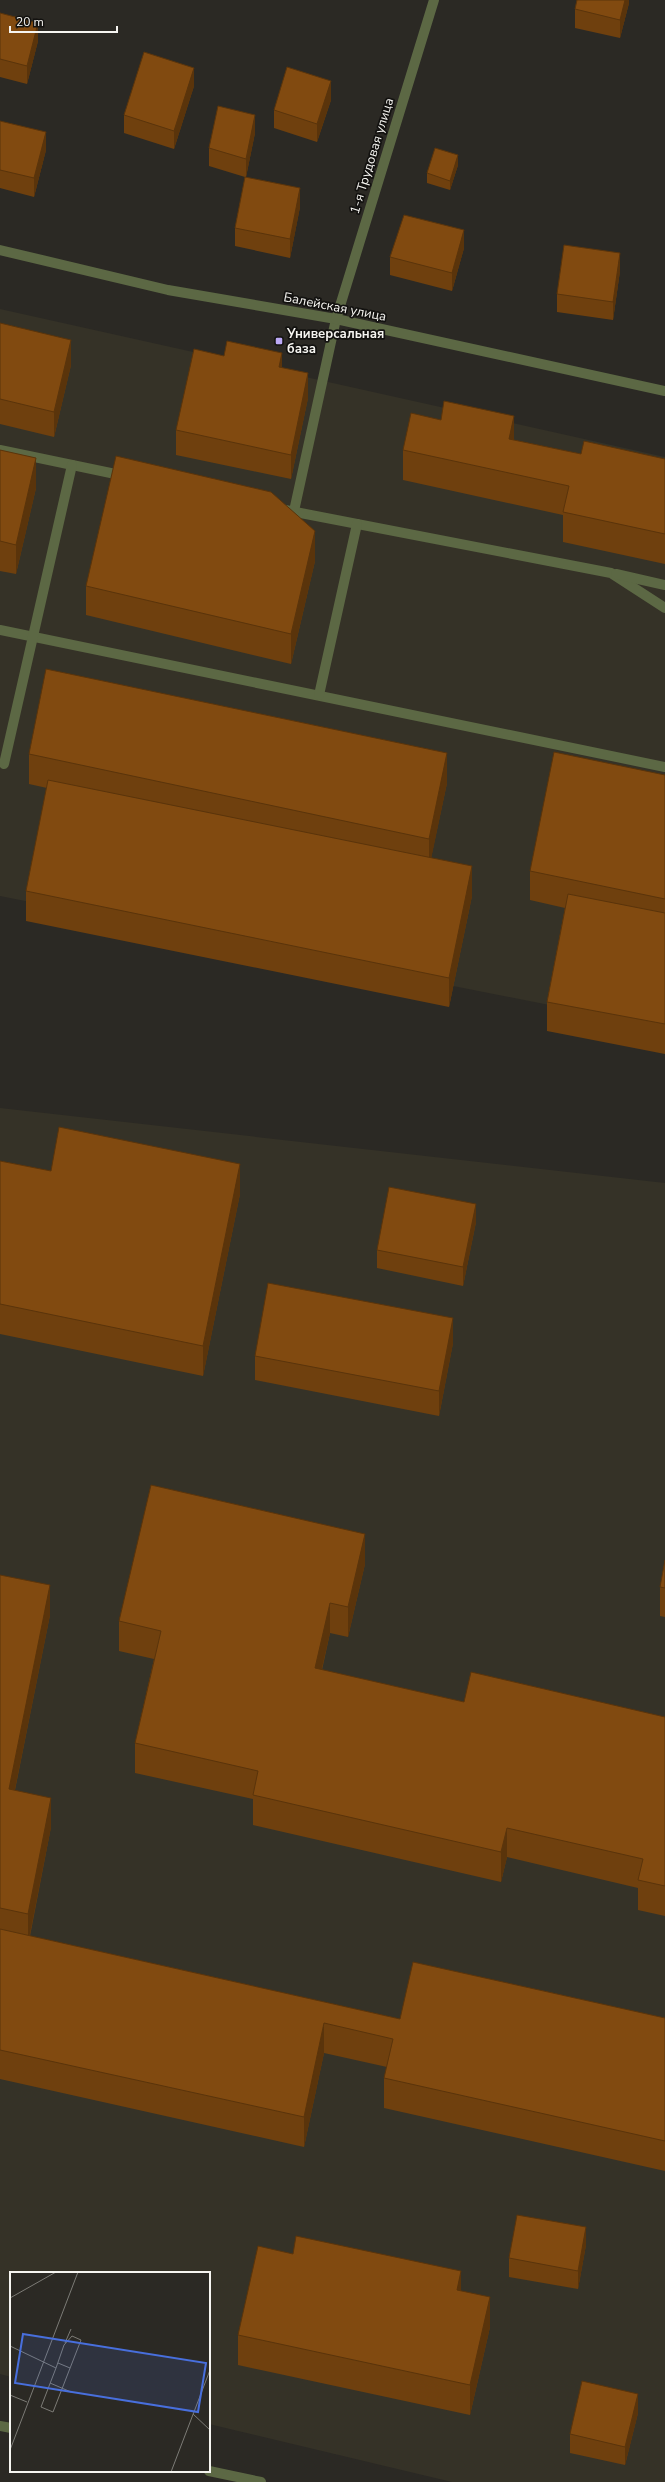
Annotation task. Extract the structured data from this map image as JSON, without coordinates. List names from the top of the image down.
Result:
{
  "streets": {
    "street": ["1-я Трудовая улица", "Балейская улица"]
  },
  "crossings": [
    ["1-я Трудовая улица", "Балейская улица"]
  ],
  "places": {
    "transit": ["Универсальная база"]
  },
  "scale_bar": "20 m"
}
